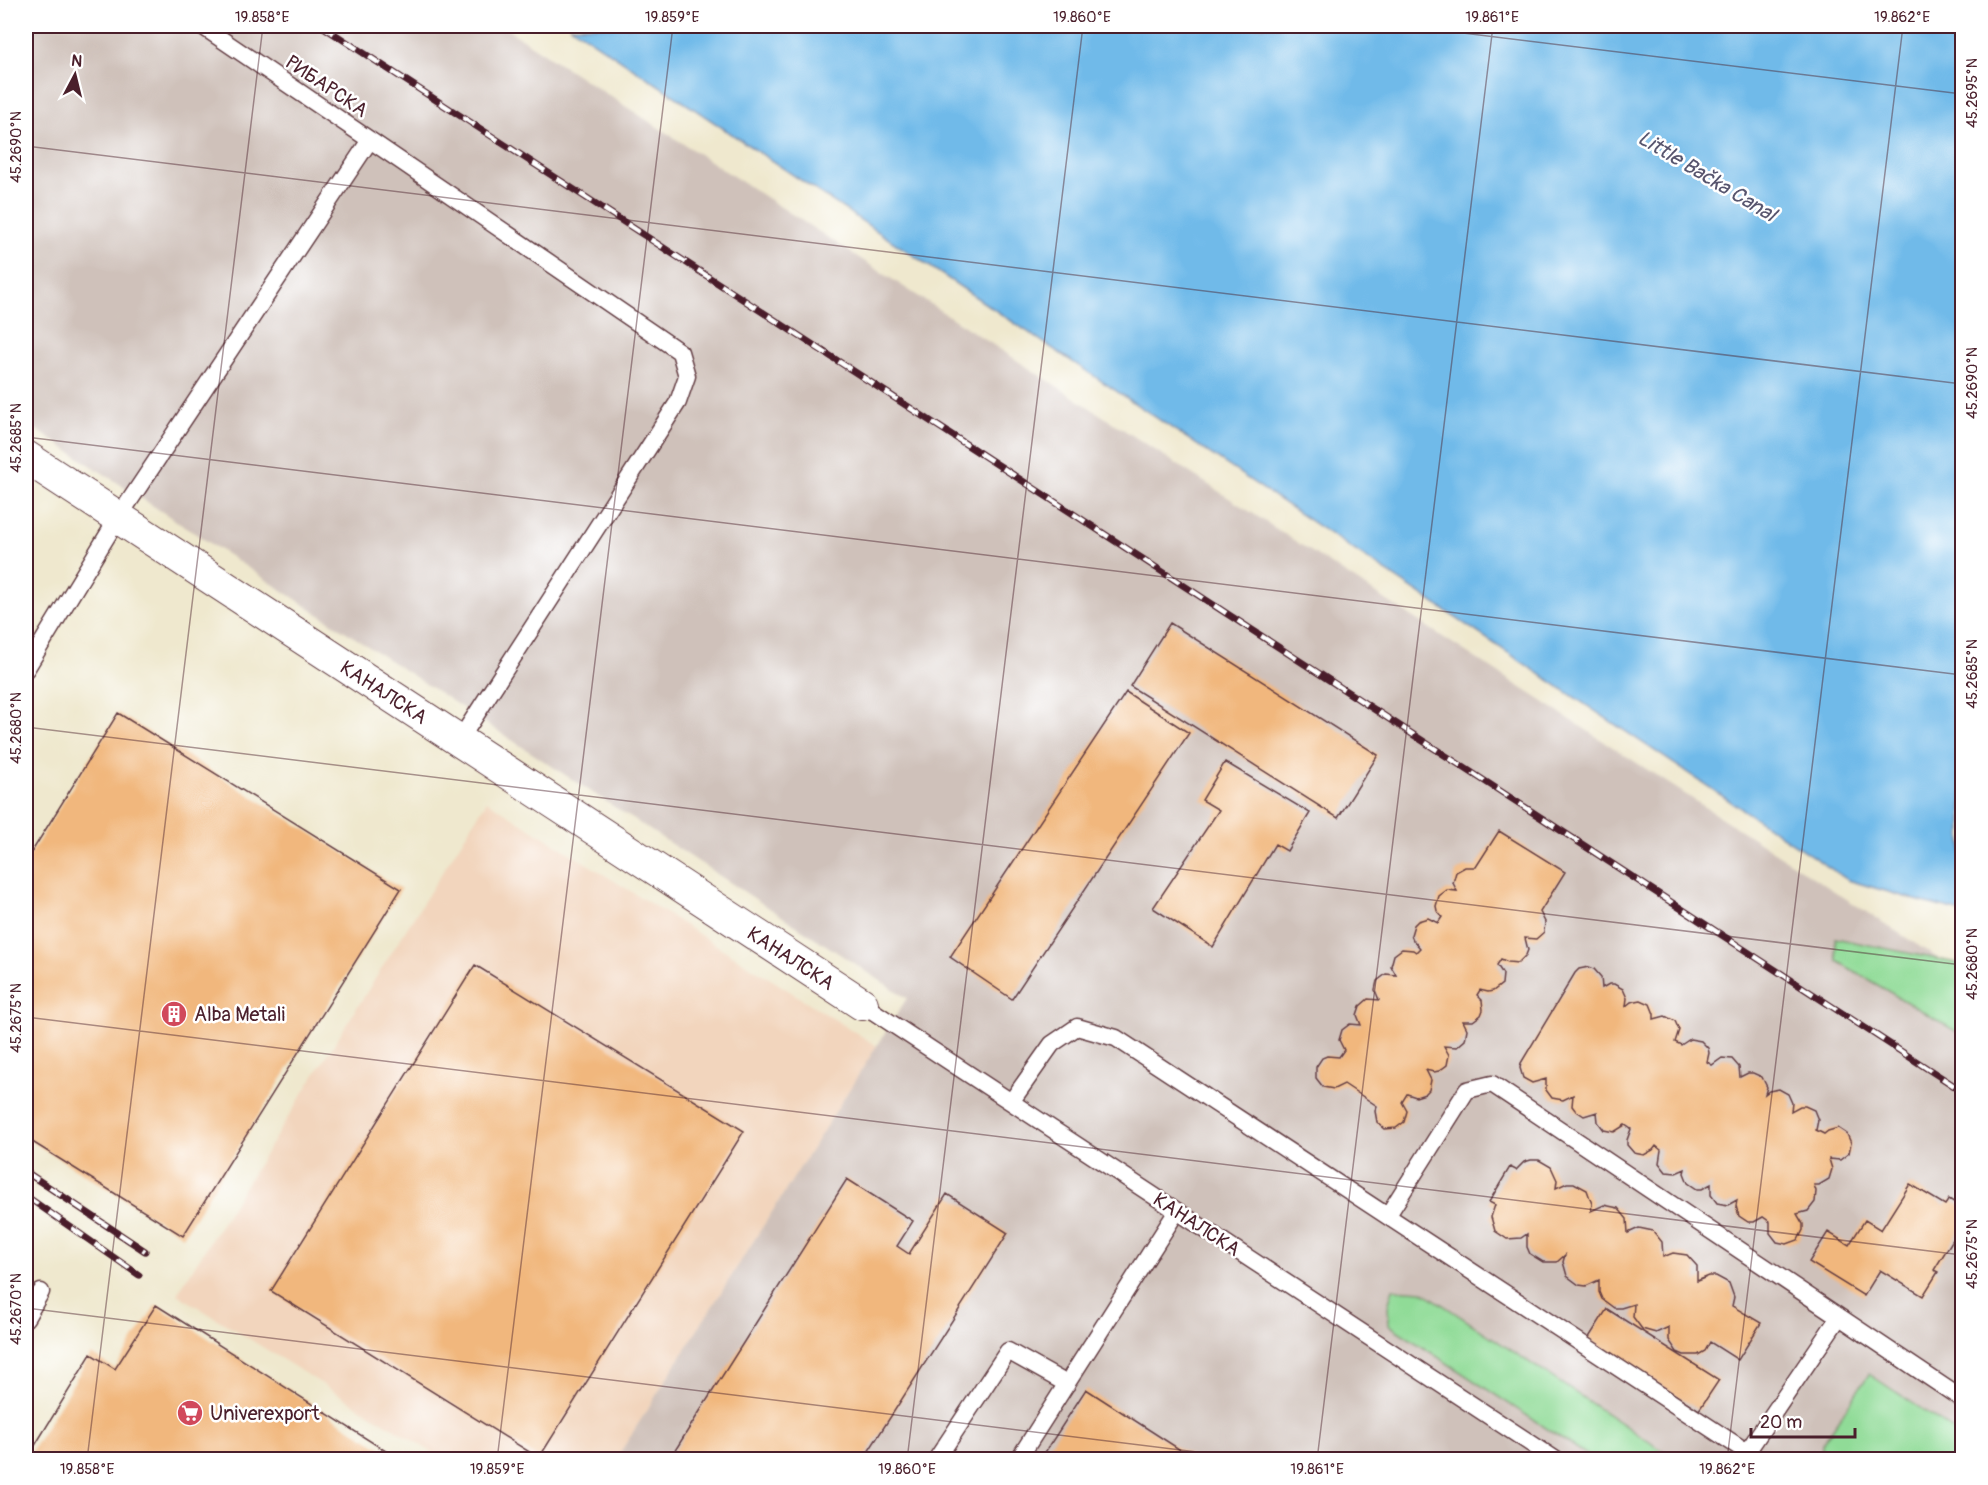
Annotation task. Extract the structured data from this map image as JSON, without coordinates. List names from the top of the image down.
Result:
{
  "streets": {
    "street": ["КАНАЛСКА"],
    "lane": ["РИБАРСКА"]
  },
  "crossings": [
    ["РИБАРСКА", "КАНАЛСКА"]
  ],
  "water": ["Little Bačka Canal"],
  "places": {
    "building": ["Alba Metali"],
    "supermarket": ["Univerexport"]
  },
  "scale_bar": "20 m",
  "north": "top",
  "coordinates": [
    "19.858°E",
    "19.859°E",
    "19.860°E",
    "19.861°E",
    "19.862°E",
    "45.2695°N",
    "45.2690°N",
    "45.2685°N",
    "45.2680°N",
    "45.2675°N",
    "45.2670°N"
  ]
}
